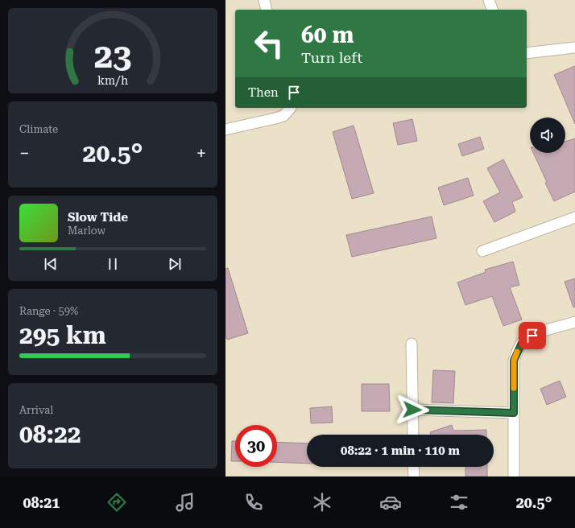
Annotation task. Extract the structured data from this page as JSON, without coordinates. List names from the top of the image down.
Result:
{
  "page": {
    "turn": ["60 m", "Turn left"],
    "then": "Then",
    "tile": [
      "Climate",
      ["Range · 59%", "295 km"],
      ["Arrival", "08:22"]
    ],
    "heat": ["−", "20.5°", "+"],
    "song": ["Slow Tide", "Marlow"],
    "limit": "30",
    "trip": "08:22 · 1 min · 110 m",
    "tabs": ["08:21", "20.5°"],
    "gauge": ["23", "km/h"]
  }
}
